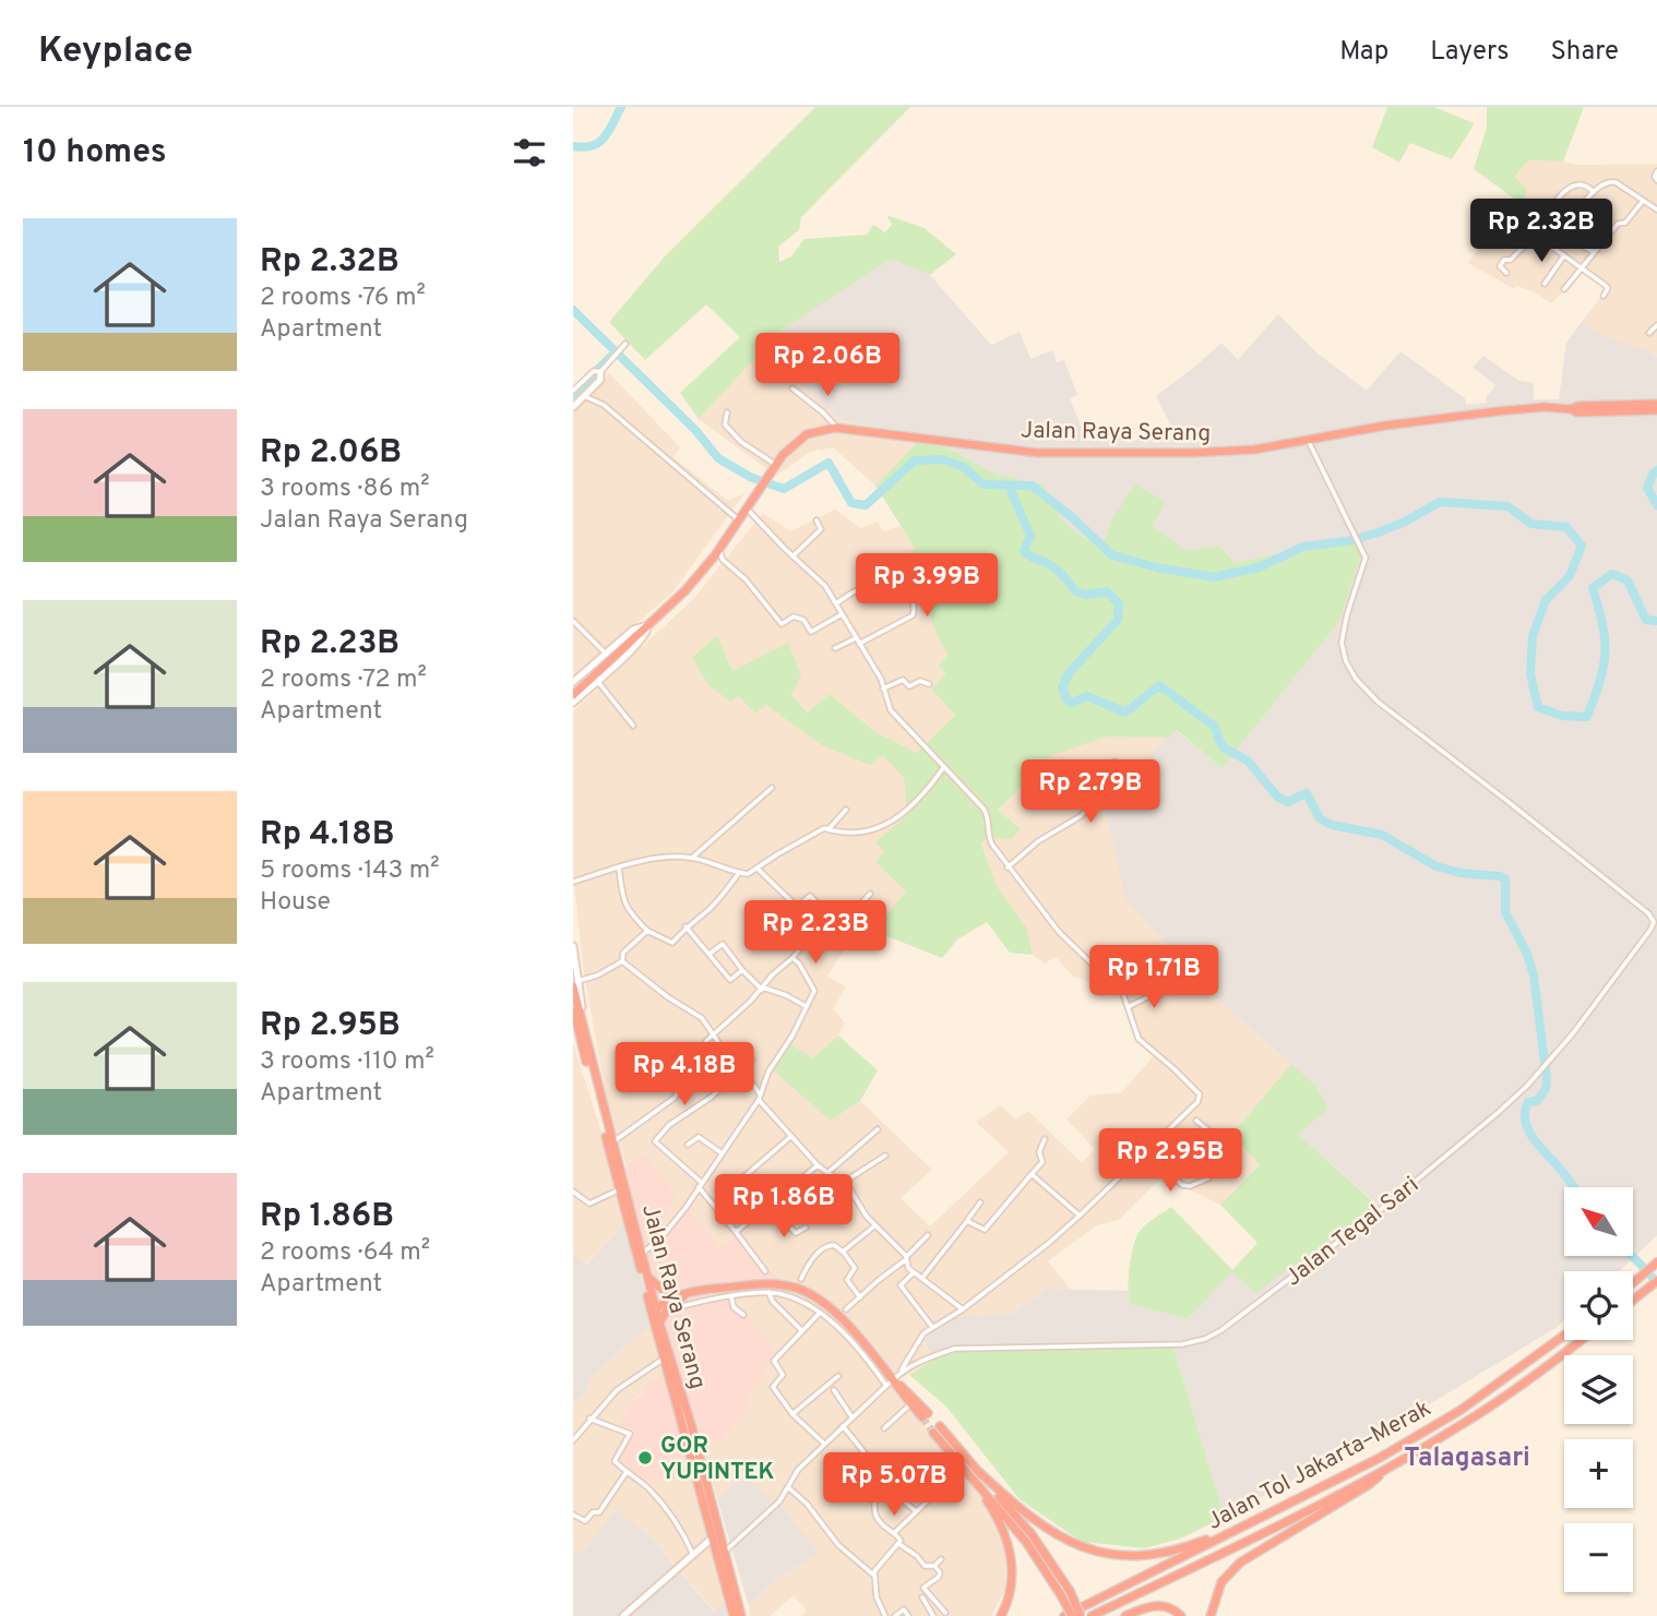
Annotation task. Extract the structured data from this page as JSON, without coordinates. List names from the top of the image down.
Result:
{
  "streets": {
    "highway": ["Jalan Raya Serang", "Jalan Tol Jakarta–Merak"],
    "street": ["Jalan Tegal Sari"]
  },
  "crossings": [
    ["Jalan Raya Serang", "Jalan Tegal Sari"]
  ],
  "districts": ["Talagasari"],
  "places": ["GOR YUPINTEK"],
  "north": "top left",
  "page": {
    "header": "Keyplace",
    "nav": ["Map", "Layers", "Share"],
    "heading": "10 homes",
    "list": [
      {
        "name": "Rp 2.32B",
        "note": "2 rooms · 76 m² · Apartment"
      },
      {
        "name": "Rp 2.06B",
        "note": "3 rooms · 86 m² · Jalan Raya Serang"
      },
      {
        "name": "Rp 2.23B",
        "note": "2 rooms · 72 m² · Apartment"
      },
      {
        "name": "Rp 4.18B",
        "note": "5 rooms · 143 m² · House"
      },
      {
        "name": "Rp 2.95B",
        "note": "3 rooms · 110 m² · Apartment"
      },
      {
        "name": "Rp 1.86B",
        "note": "2 rooms · 64 m² · Apartment"
      }
    ],
    "price": [
      "Rp 2.32B",
      "Rp 2.06B",
      "Rp 3.99B",
      "Rp 2.79B",
      "Rp 2.23B",
      "Rp 1.71B",
      "Rp 4.18B",
      "Rp 2.95B",
      "Rp 1.86B",
      "Rp 5.07B"
    ],
    "map_buttons": ["+", "−"]
  }
}
